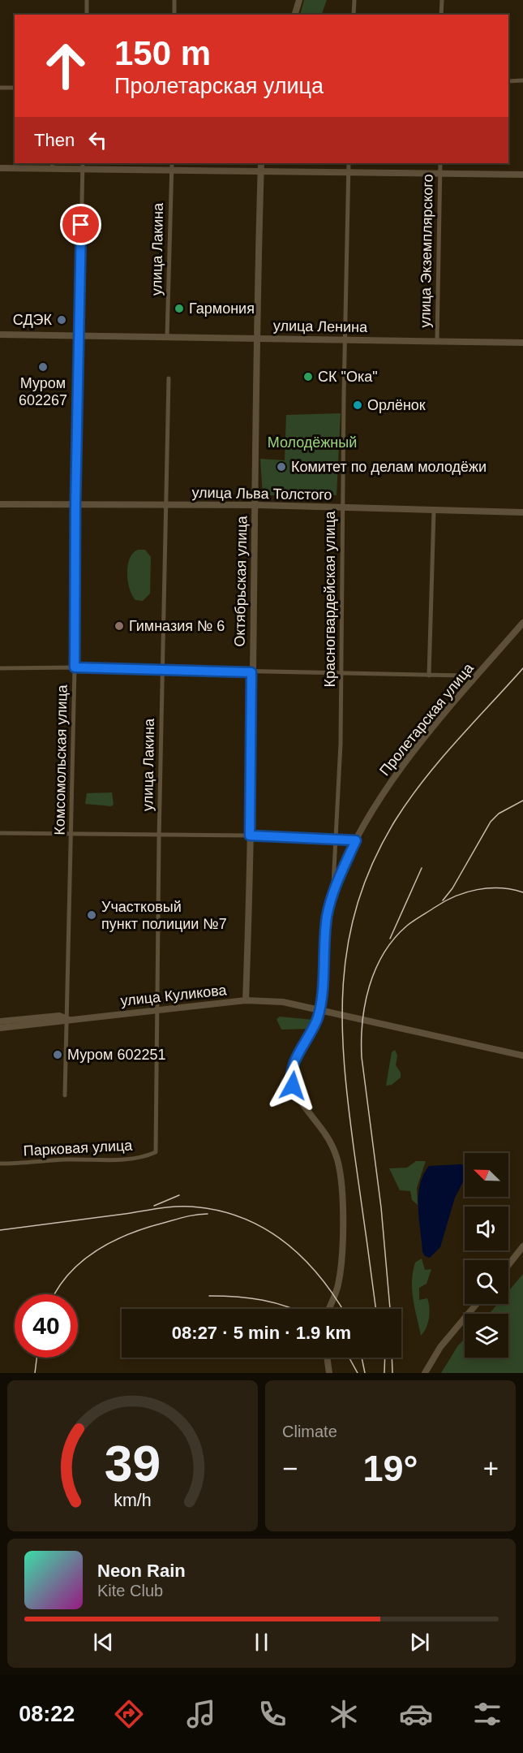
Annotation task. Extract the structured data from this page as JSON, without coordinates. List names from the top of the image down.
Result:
{
  "streets": {
    "street": [
      "улица Лакина",
      "улица Экземплярского",
      "улица Ленина",
      "улица Льва Толстого",
      "Октябрьская улица",
      "Красногвардейская улица",
      "Пролетарская улица",
      "Комсомольская улица",
      "улица Куликова",
      "Парковая улица"
    ]
  },
  "crossings": [
    ["улица Лакина", "улица Ленина"],
    ["улица Лакина", "улица Льва Толстого"],
    ["улица Лакина", "улица Куликова"],
    ["улица Лакина", "Парковая улица"],
    ["улица Экземплярского", "улица Ленина"],
    ["улица Ленина", "Октябрьская улица"],
    ["улица Ленина", "Красногвардейская улица"],
    ["улица Ленина", "Комсомольская улица"],
    ["улица Льва Толстого", "Октябрьская улица"],
    ["улица Льва Толстого", "Красногвардейская улица"],
    ["улица Льва Толстого", "Комсомольская улица"],
    ["Октябрьская улица", "улица Куликова"],
    ["Красногвардейская улица", "Пролетарская улица"],
    ["Комсомольская улица", "улица Куликова"]
  ],
  "parks": ["Молодёжный"],
  "places": [
    "Гармония",
    "СДЭК",
    "Муром 602267",
    "СК \"Ока\"",
    "Орлёнок",
    "Комитет по делам молодёжи",
    "Гимназия № 6",
    "Участковый пункт полиции №7",
    "Муром 602251"
  ],
  "north": "top left",
  "page": {
    "turn": ["150 m", "Пролетарская улица"],
    "then": "Then",
    "limit": "40",
    "trip": "08:27 · 5 min · 1.9 km",
    "tile": "Climate",
    "heat": ["−", "19°", "+"],
    "song": ["Neon Rain", "Kite Club"],
    "tabs": "08:22",
    "gauge": ["39", "km/h"]
  }
}
